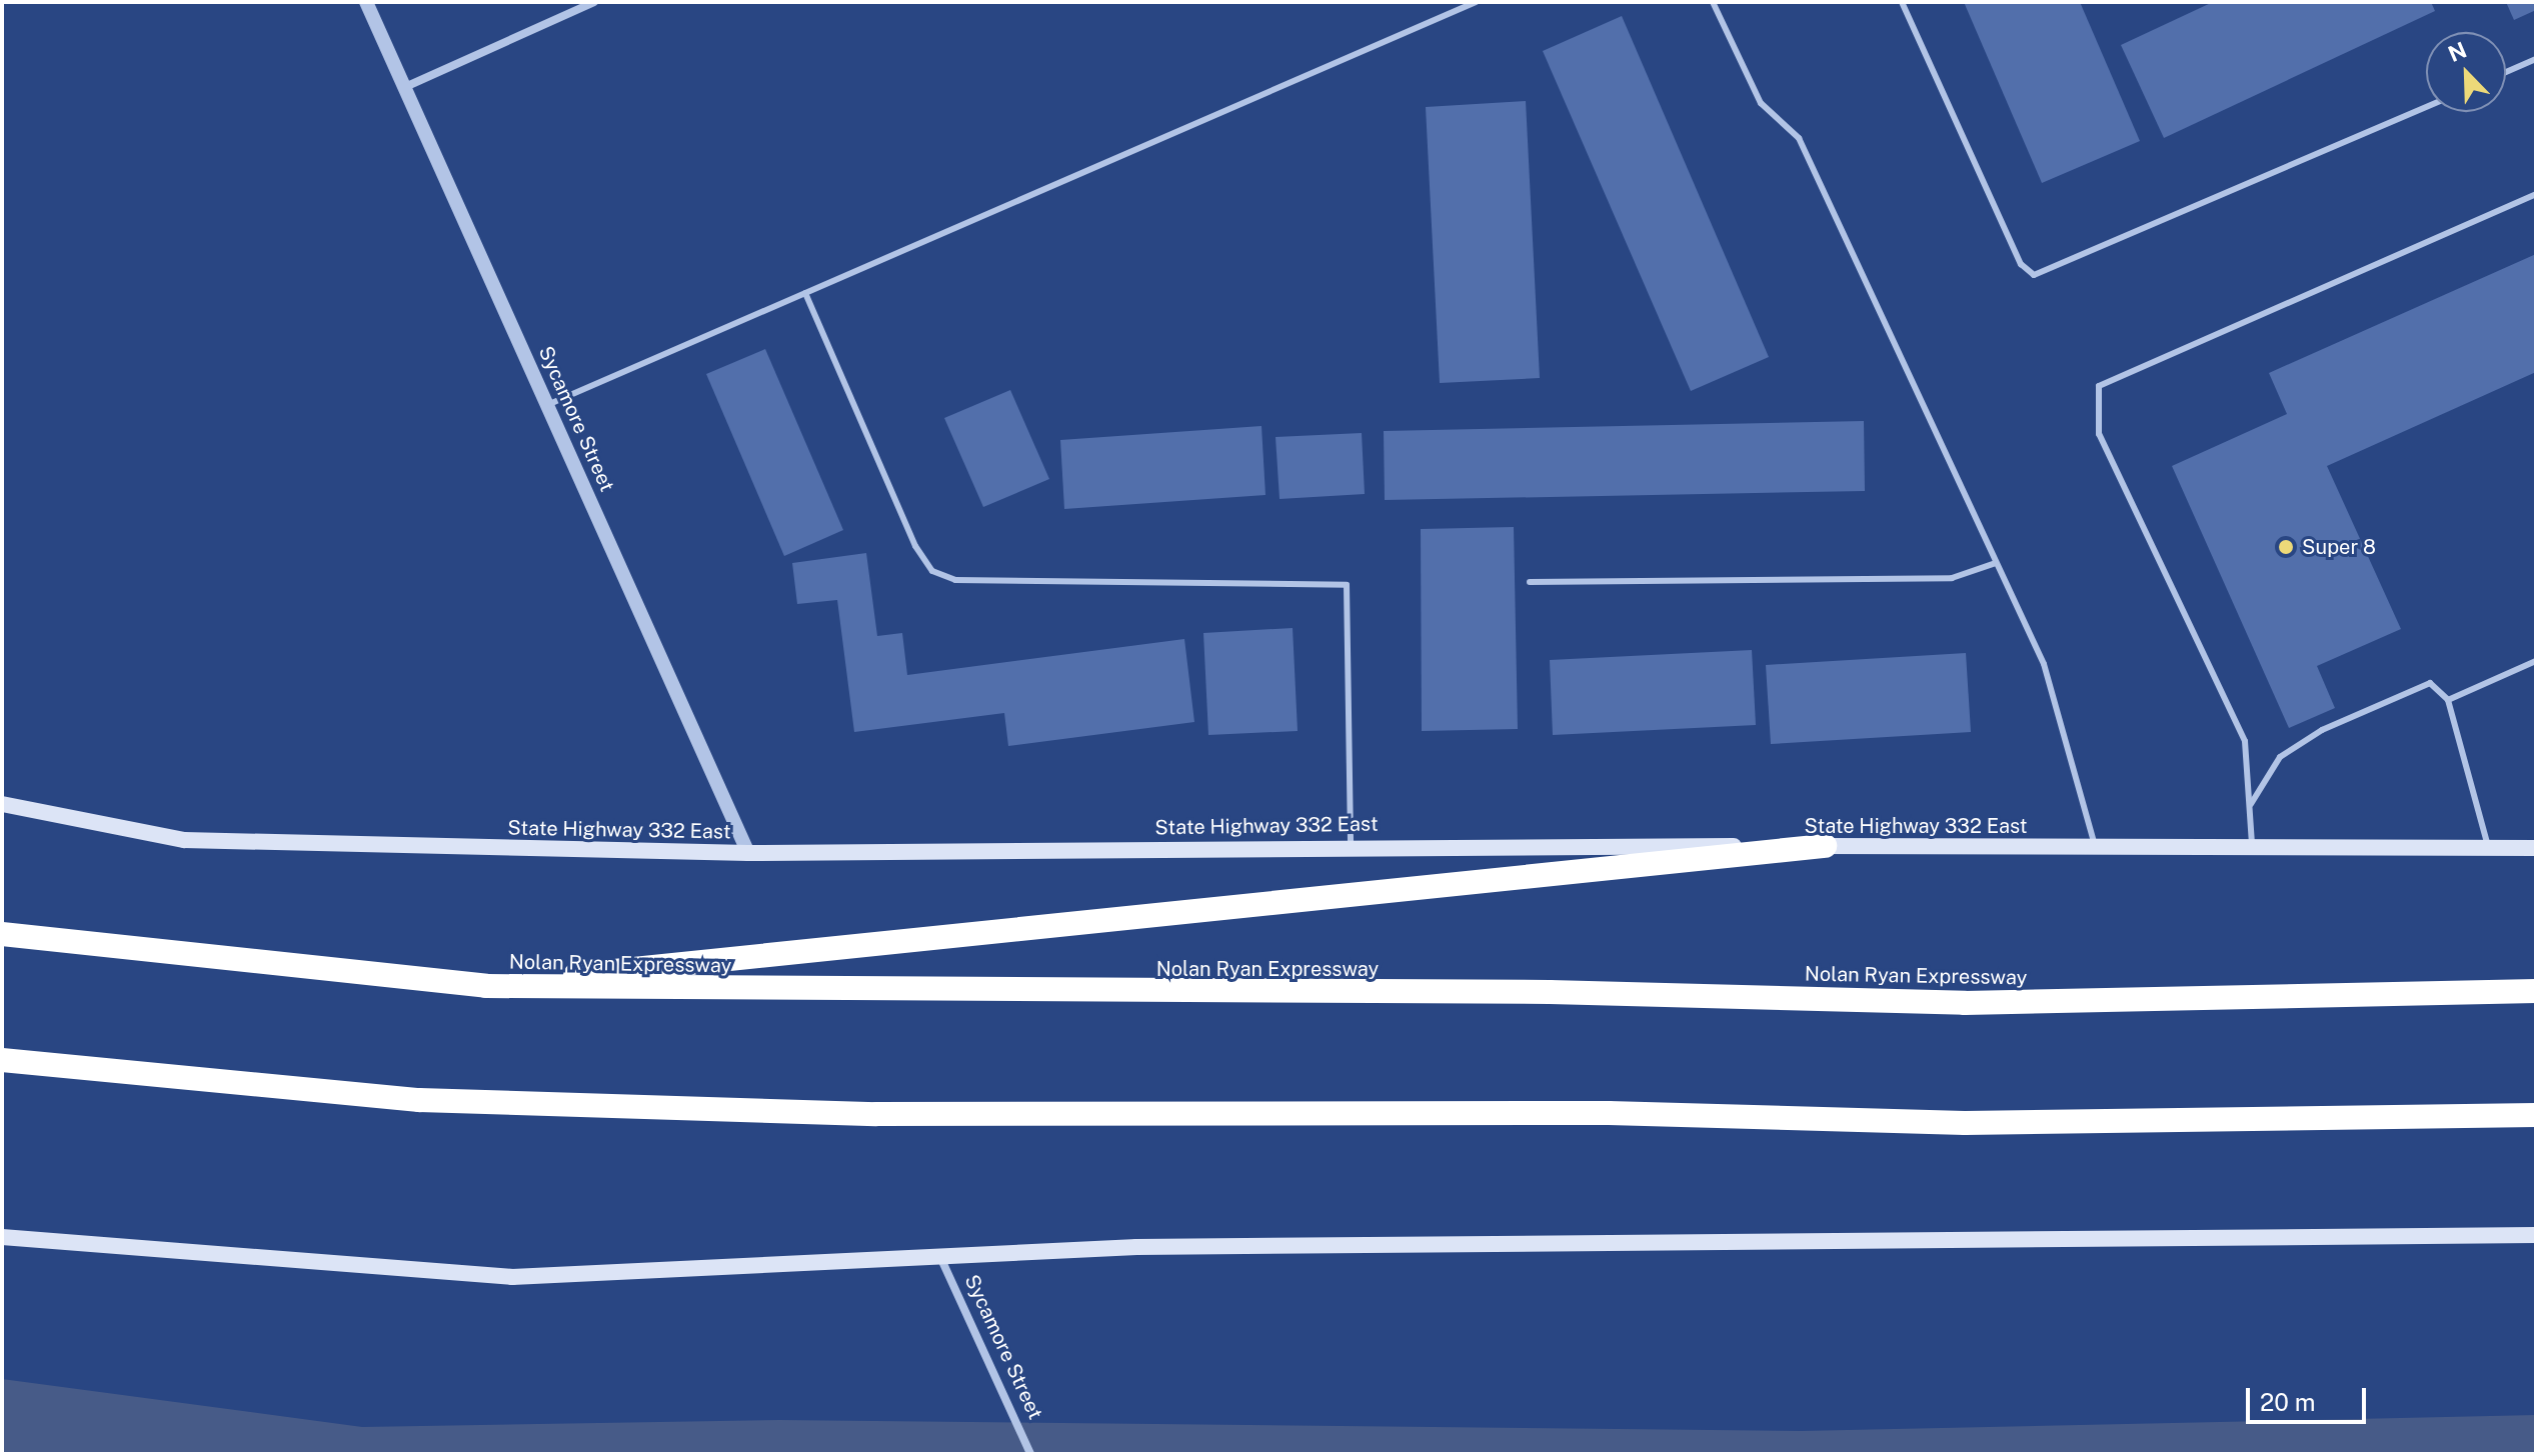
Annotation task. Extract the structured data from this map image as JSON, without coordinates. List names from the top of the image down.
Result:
{
  "streets": {
    "highway": ["Nolan Ryan Expressway"],
    "main road": ["State Highway 332 East"],
    "street": ["Sycamore Street"]
  },
  "crossings": [
    ["Sycamore Street", "State Highway 332 East"]
  ],
  "places": ["Super 8"],
  "scale_bar": "20 m",
  "north": "top left"
}
